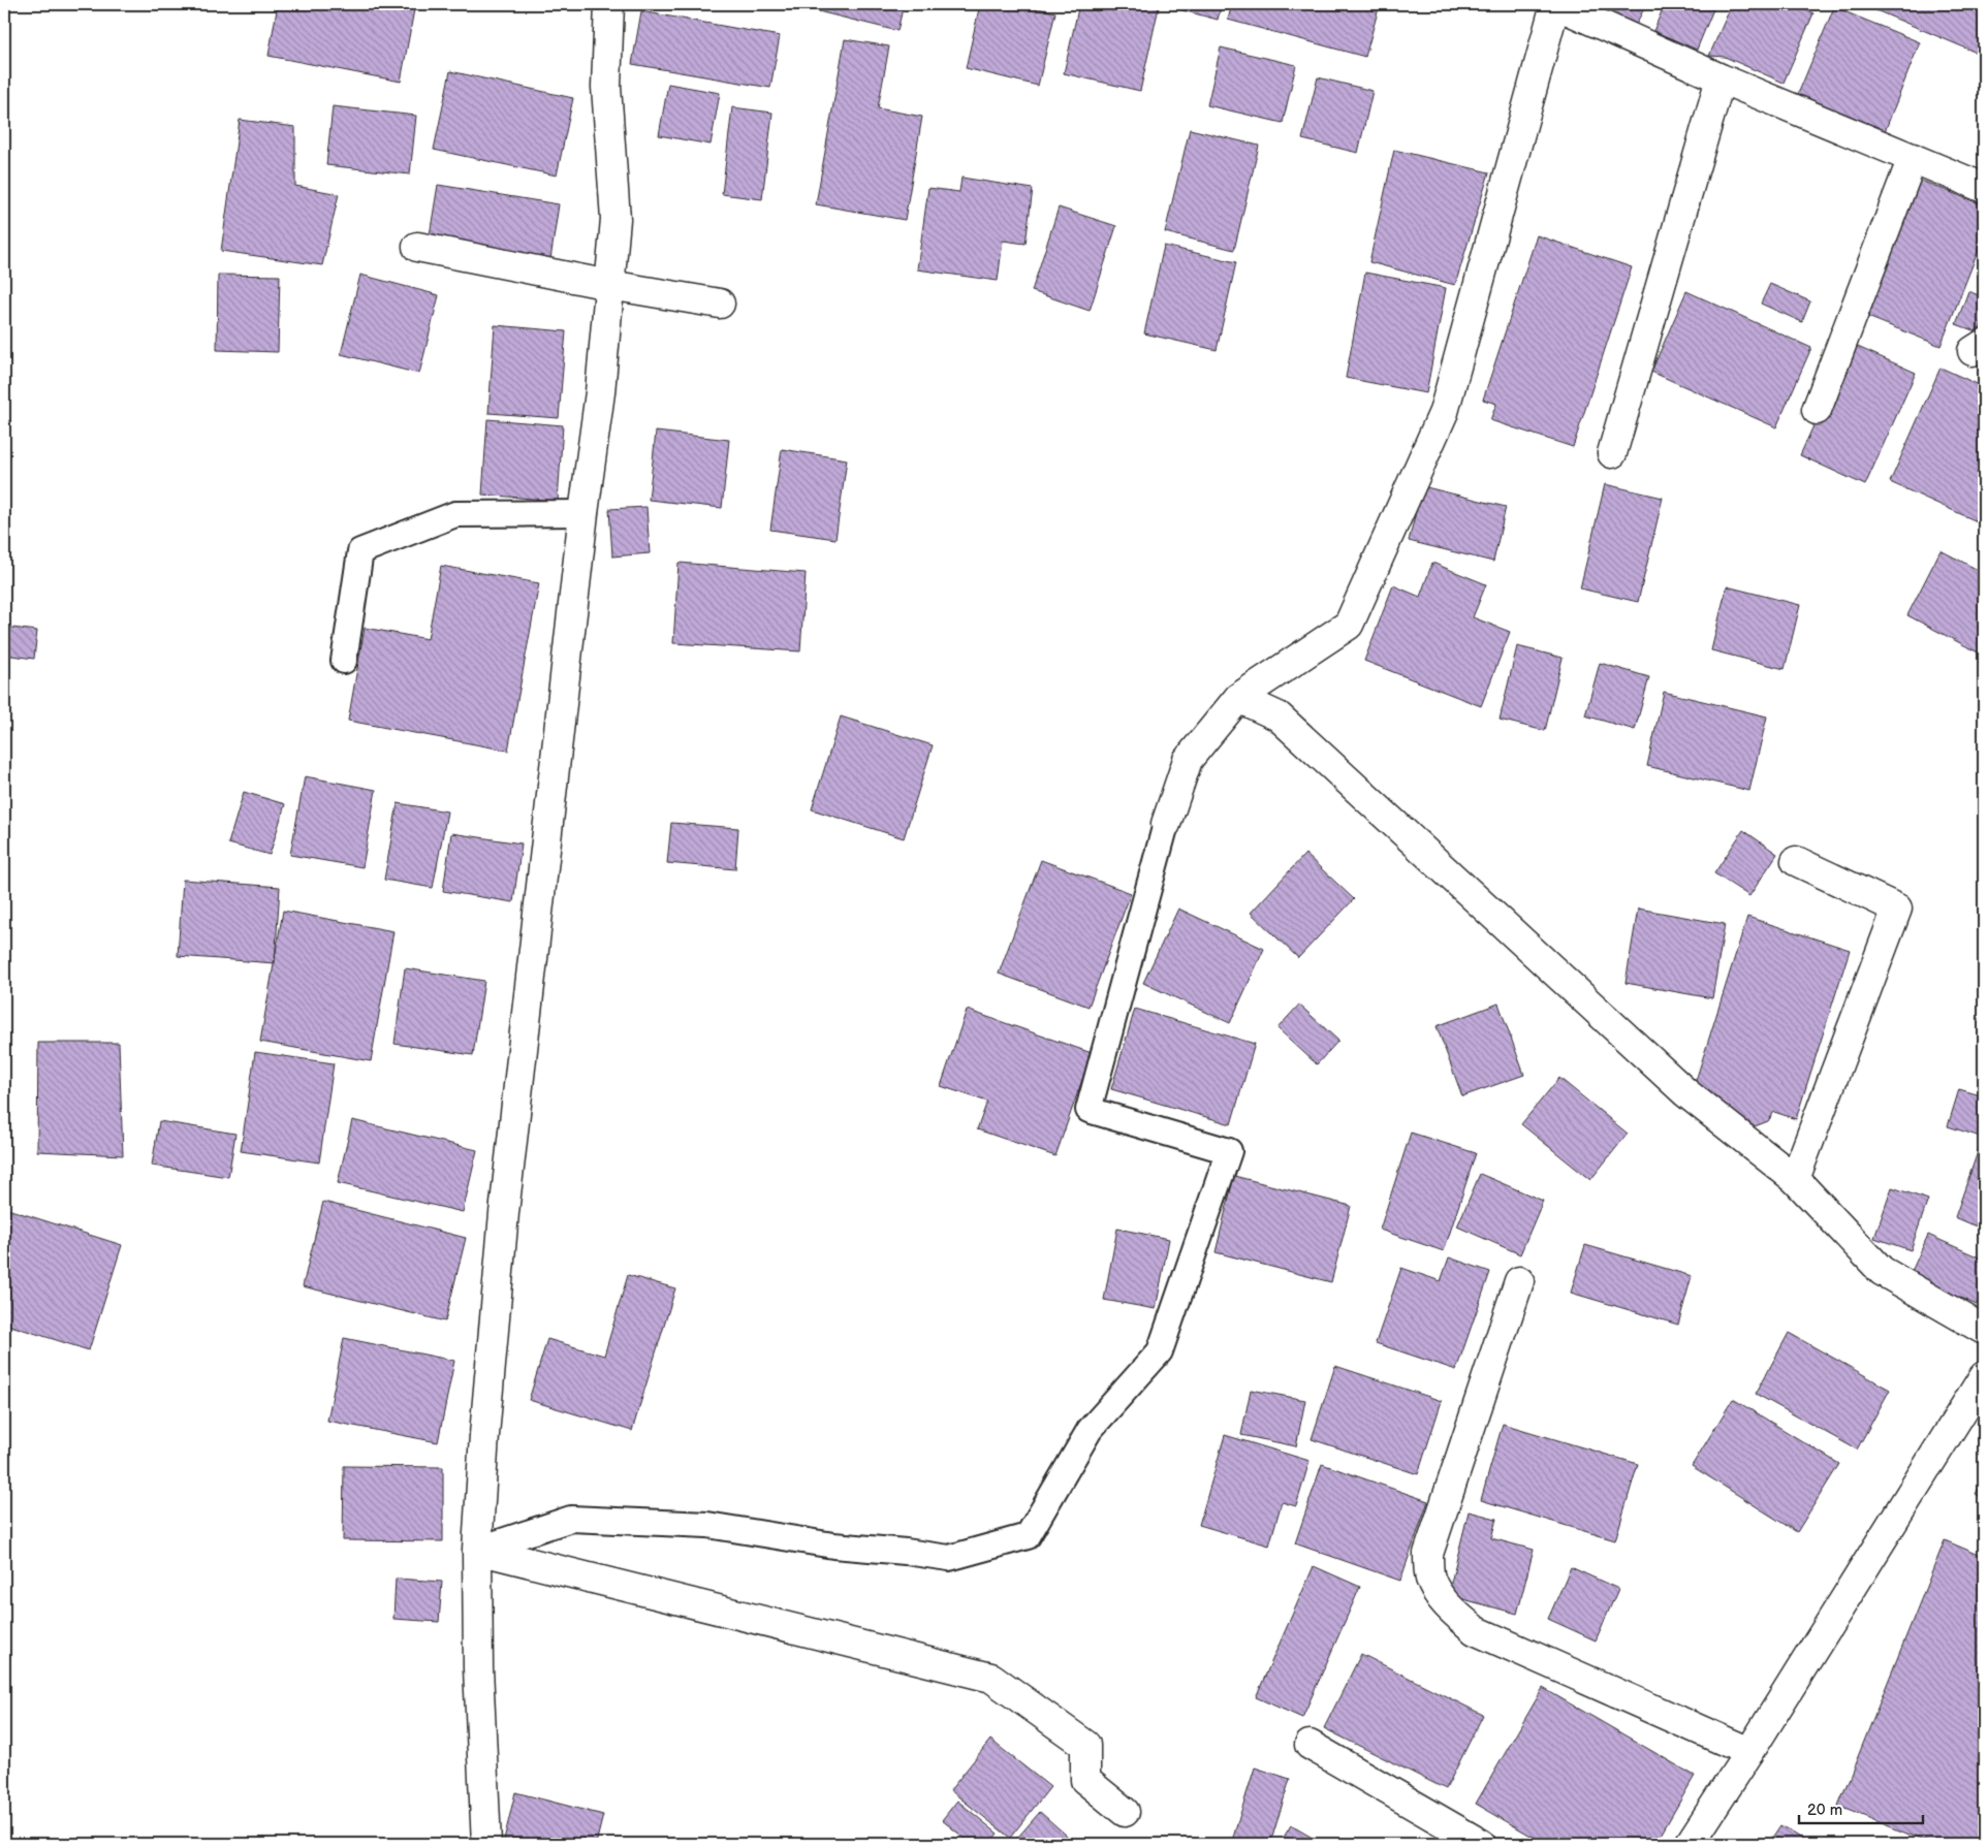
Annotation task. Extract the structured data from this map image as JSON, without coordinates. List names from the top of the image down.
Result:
{
  "scale_bar": "20 m"
}
